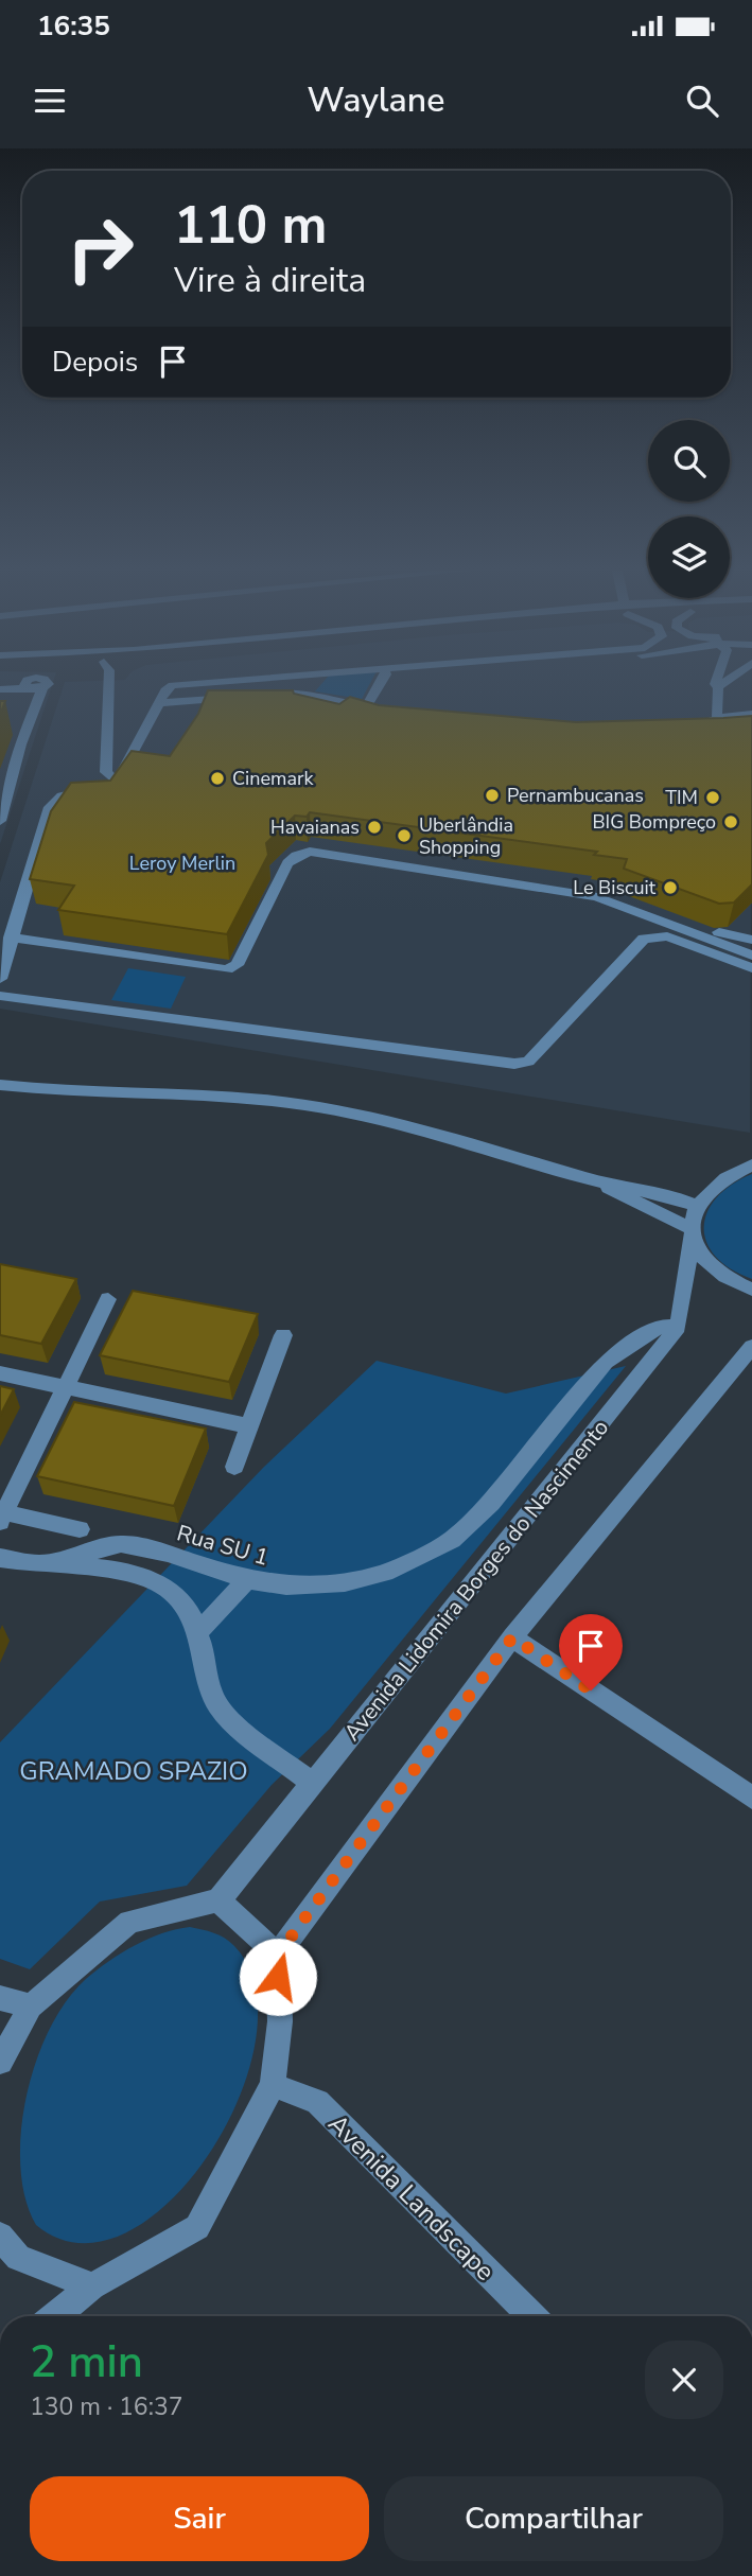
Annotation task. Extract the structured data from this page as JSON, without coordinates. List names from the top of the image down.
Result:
{
  "streets": {
    "street": ["Rua SU 1", "Avenida Lidomira Borges do Nascimento", "Avenida Landscape"]
  },
  "crossings": [
    ["Rua SU 1", "Avenida Lidomira Borges do Nascimento"]
  ],
  "parks": ["Leroy Merlin", "GRAMADO SPAZIO"],
  "places": [
    "Cinemark",
    "Pernambucanas",
    "TIM",
    "BIG Bompreço",
    "Havaianas",
    "Uberlândia Shopping",
    "Le Biscuit"
  ],
  "page": {
    "status": "16:35",
    "header": "Waylane",
    "turn": ["110 m", "Vire à direita"],
    "then": "Depois",
    "heading": ["2 min", "130 m · 16:37"],
    "buttons": ["Sair", "Compartilhar"]
  }
}
